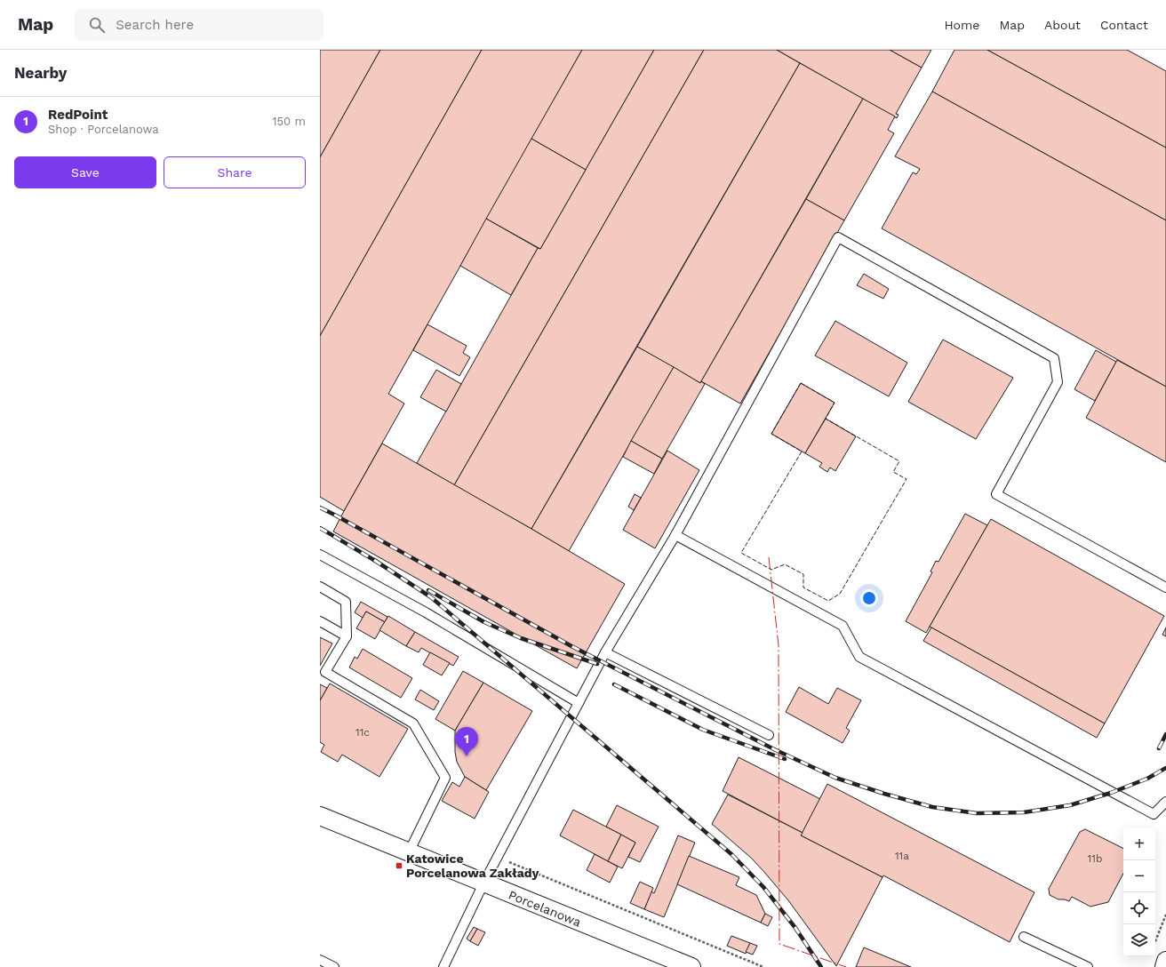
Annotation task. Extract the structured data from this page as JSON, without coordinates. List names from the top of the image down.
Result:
{
  "streets": {
    "street": ["Porcelanowa"]
  },
  "places": {
    "transit": ["Katowice Porcelanowa Zakłady"]
  },
  "house_numbers": ["11c", "11a", "11b"],
  "page": {
    "header": "Map",
    "search": "Search here",
    "nav": [
      "Home",
      "Map",
      "About",
      "Contact"
    ],
    "heading": "Nearby",
    "list": [
      {
        "mark": "1",
        "name": "RedPoint",
        "note": "Shop · Porcelanowa",
        "value": "150 m"
      }
    ],
    "buttons": ["Save", "Share"],
    "pins": "1",
    "map_buttons": ["+", "−"]
  }
}
